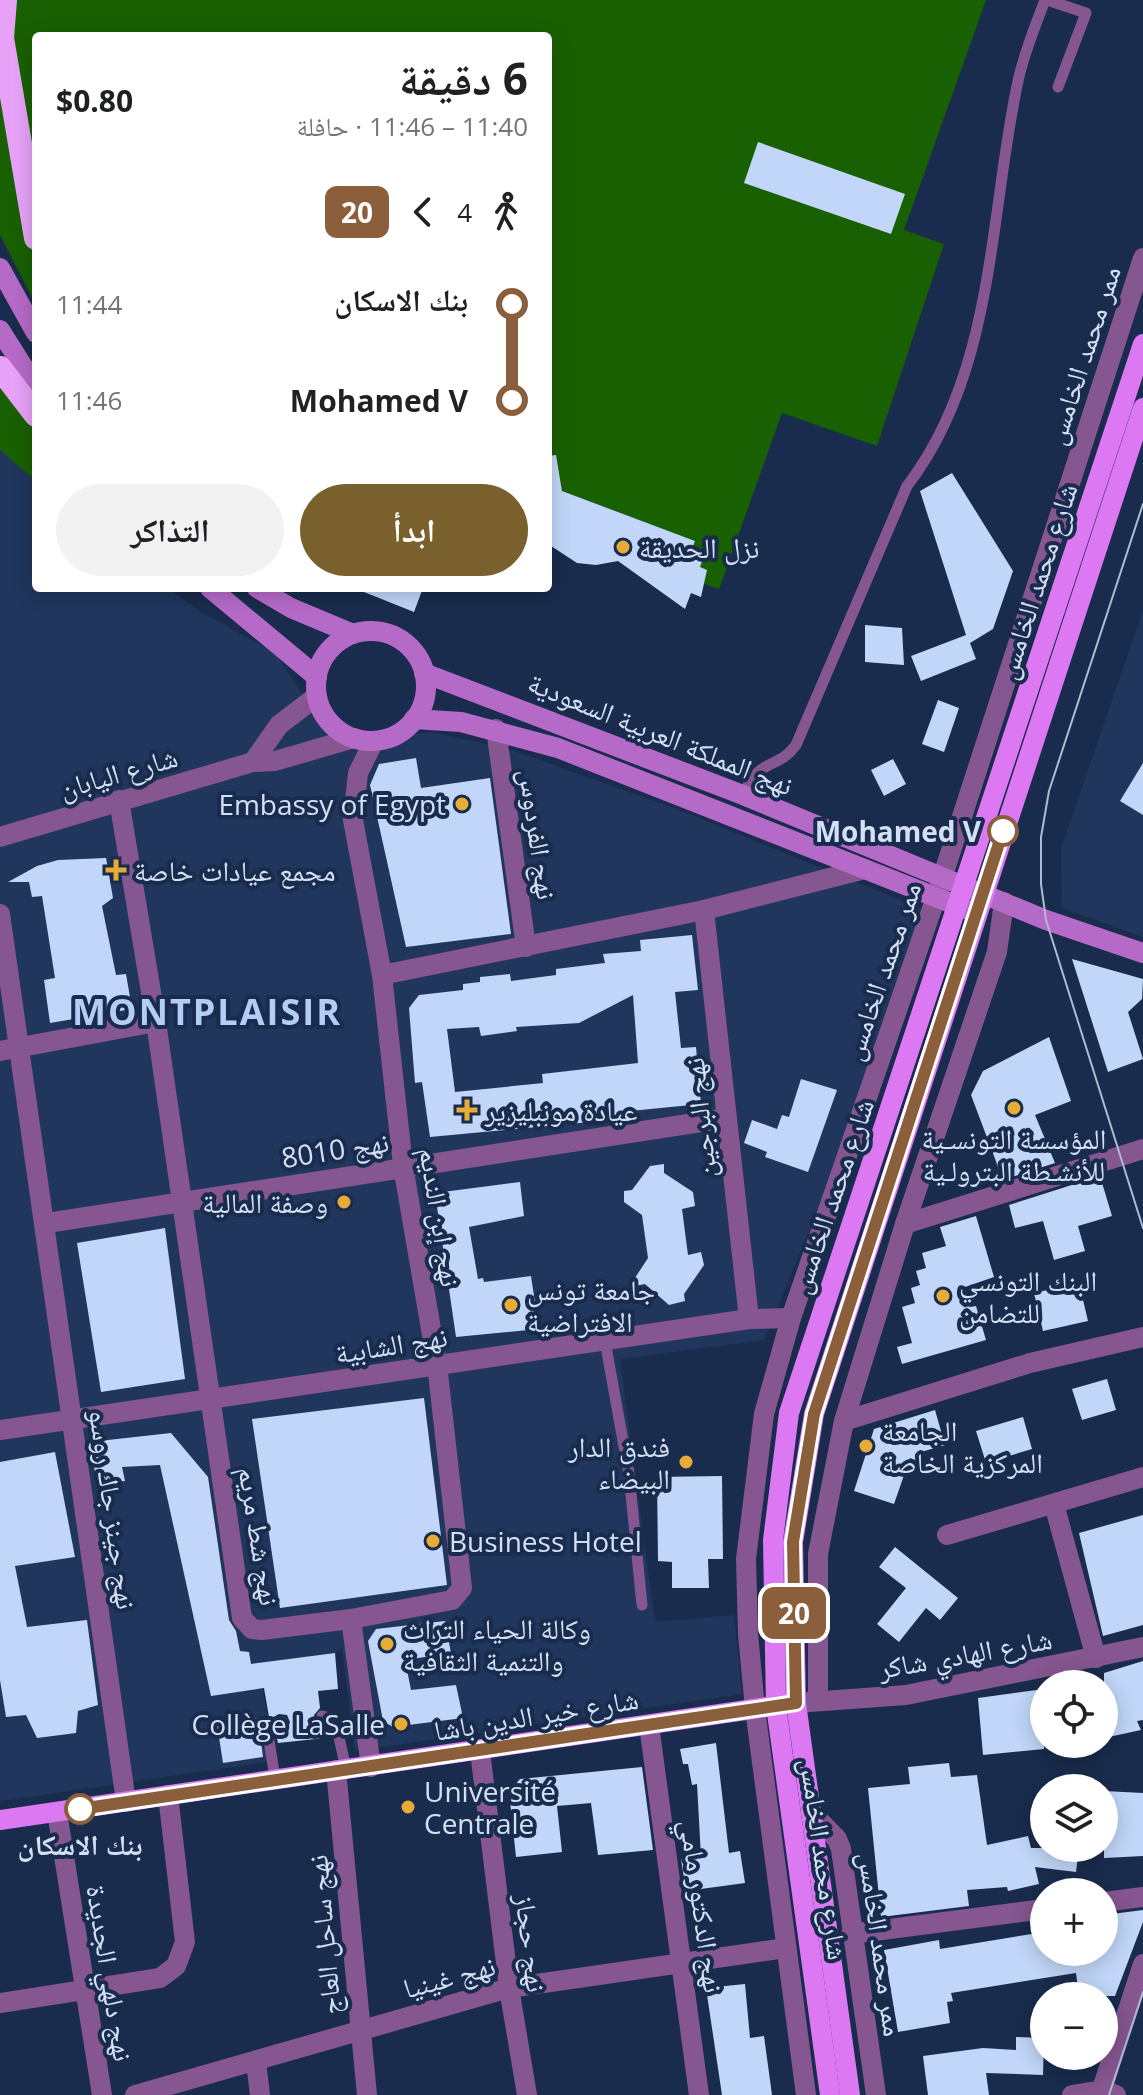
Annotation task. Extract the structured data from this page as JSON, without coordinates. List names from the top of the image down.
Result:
{
  "streets": {
    "main road": ["شارع محمد الخامس", "نهج المملكة العربية السعودية", "شارع خير الدين باشا"],
    "street": [
      "ممر محمد الخامس",
      "شارع اليابان",
      "نهج الفردوس",
      "نهج البرجين",
      "نهج 8010",
      "نهج إبن النديم",
      "نهج الشابية",
      "نهج جينز جاك روسو",
      "نهج شط مريم",
      "شارع الهادي شاكر",
      "نهج الدكتور مامي",
      "نهج ساحل العاج",
      "نهج حجاز",
      "نهج دلهي الجديدة",
      "نهج غينيا"
    ]
  },
  "crossings": [
    ["ممر محمد الخامس", "شارع محمد الخامس"],
    ["ممر محمد الخامس", "نهج المملكة العربية السعودية"],
    ["ممر محمد الخامس", "نهج الشابية"],
    ["ممر محمد الخامس", "شارع خير الدين باشا"],
    ["ممر محمد الخامس", "نهج غينيا"],
    ["شارع محمد الخامس", "نهج المملكة العربية السعودية"],
    ["شارع محمد الخامس", "شارع الهادي شاكر"],
    ["شارع محمد الخامس", "شارع خير الدين باشا"],
    ["نهج المملكة العربية السعودية", "شارع اليابان"],
    ["نهج المملكة العربية السعودية", "نهج الفردوس"],
    ["نهج المملكة العربية السعودية", "نهج إبن النديم"],
    ["شارع اليابان", "نهج إبن النديم"],
    ["شارع اليابان", "نهج شط مريم"],
    ["نهج البرجين", "نهج 8010"],
    ["نهج البرجين", "نهج الشابية"],
    ["نهج 8010", "نهج إبن النديم"],
    ["نهج 8010", "نهج جينز جاك روسو"],
    ["نهج 8010", "نهج شط مريم"],
    ["نهج إبن النديم", "نهج الشابية"],
    ["نهج إبن النديم", "نهج شط مريم"],
    ["نهج الشابية", "نهج جينز جاك روسو"],
    ["نهج الشابية", "نهج شط مريم"],
    ["نهج جينز جاك روسو", "شارع خير الدين باشا"],
    ["شارع الهادي شاكر", "شارع خير الدين باشا"],
    ["شارع خير الدين باشا", "نهج الدكتور مامي"],
    ["شارع خير الدين باشا", "نهج ساحل العاج"],
    ["شارع خير الدين باشا", "نهج حجاز"],
    ["شارع خير الدين باشا", "نهج دلهي الجديدة"],
    ["نهج الدكتور مامي", "نهج غينيا"],
    ["نهج ساحل العاج", "نهج غينيا"],
    ["نهج حجاز", "نهج غينيا"]
  ],
  "districts": ["MONTPLAISIR"],
  "places": {
    "other": [
      "نزل الحديقة",
      "Embassy of Egypt",
      "Mohamed V",
      "المؤسسة التونسـية للأنشـطة البترولـية",
      "وصفة المالية",
      "البنك التونسي للتضامن",
      "جامعة تونس الافتراضية",
      "الجامعة المركزية الخاصة",
      "فندق الدار البيضاء",
      "Business Hotel",
      "وكالة الحياء التراث والتنمية الثقافية",
      "Collège LaSalle",
      "Université Centrale",
      "بنك الاسكان"
    ],
    "health": ["مجمع عيادات خاصة", "عيادة مونبليزير"]
  },
  "lines": ["bus line 20"],
  "page": {
    "on_map": "20",
    "heading": ["6 دقيقة", "11:40 – 11:46 · حافلة", "$0.80"],
    "legs": ["4", "20"],
    "list": [
      {
        "name": "بنك الاسكان",
        "value": "11:44"
      },
      {
        "name": "Mohamed V",
        "value": "11:46"
      }
    ],
    "buttons": ["ابدأ", "التذاكر"],
    "map_buttons": ["+", "−"]
  }
}
